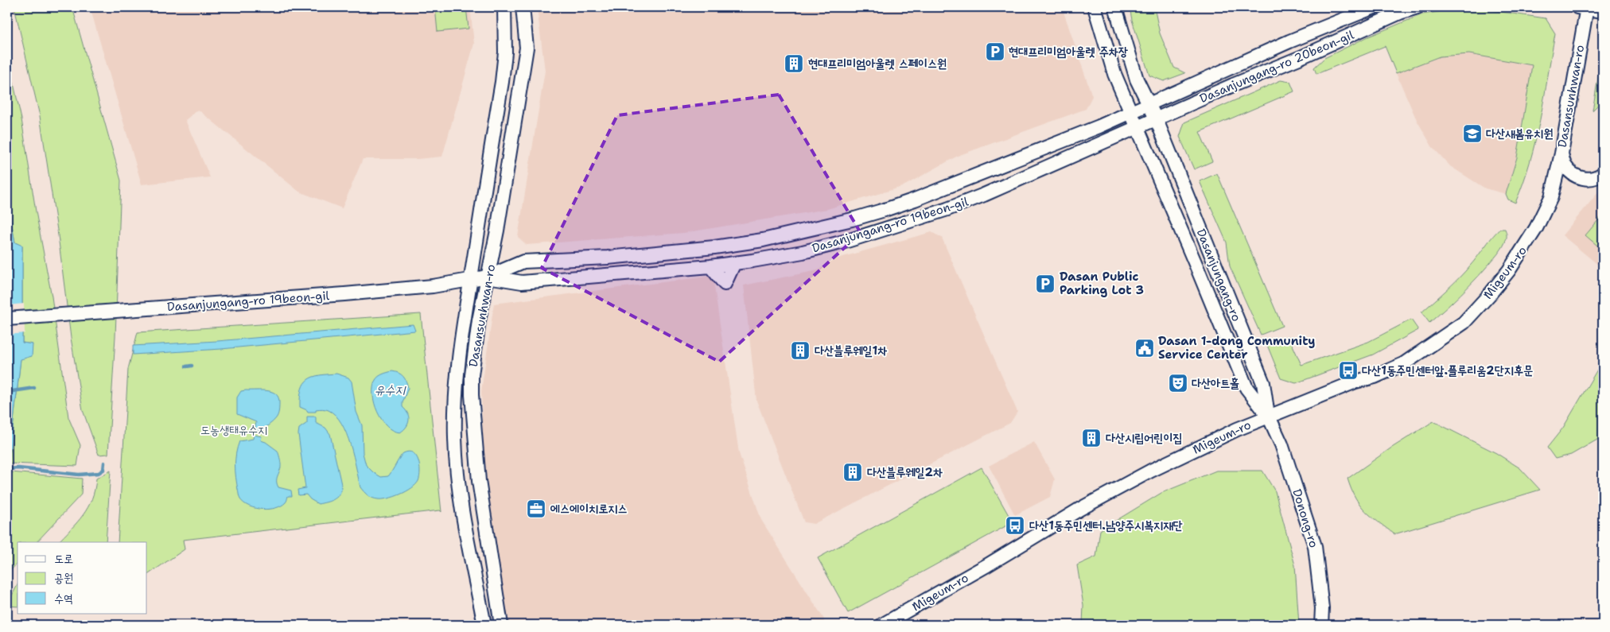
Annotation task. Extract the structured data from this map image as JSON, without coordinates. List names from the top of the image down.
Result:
{
  "streets": {
    "street": [
      "Dasanjungang-ro 20beon-gil",
      "Dasansunhwan-ro",
      "Dasanjungang-ro 19beon-gil",
      "Migeum-ro",
      "Dasanjungang-ro",
      "Donong-ro"
    ]
  },
  "crossings": [
    ["Dasanjungang-ro 20beon-gil", "Dasanjungang-ro 19beon-gil"],
    ["Dasanjungang-ro 20beon-gil", "Dasanjungang-ro"],
    ["Dasansunhwan-ro", "Dasanjungang-ro 19beon-gil"],
    ["Dasansunhwan-ro", "Migeum-ro"],
    ["Dasanjungang-ro 19beon-gil", "Dasanjungang-ro"],
    ["Migeum-ro", "Dasanjungang-ro"],
    ["Migeum-ro", "Donong-ro"],
    ["Dasanjungang-ro", "Donong-ro"]
  ],
  "water": ["유수지"],
  "parks": ["도농생태유수지"],
  "places": {
    "parking": ["현대프리미엄아울렛 주차장", "Dasan Public Parking Lot 3"],
    "building": [
      "현대프리미엄아울렛 스페이스원",
      "다산블루웨일1차",
      "다산시립어린이집",
      "다산블루웨일2차"
    ],
    "school or university": ["다산새봄유치원"],
    "public building": ["Dasan 1-dong Community Service Center"],
    "bus stop": ["다산1동주민센터앞.플루리움2단지후문", "다산1동주민센터.남양주시복지재단"],
    "theatre": ["다산아트홀"],
    "office": ["에스에이치로지스"]
  },
  "legend": ["도로", "공원", "수역"]
}
